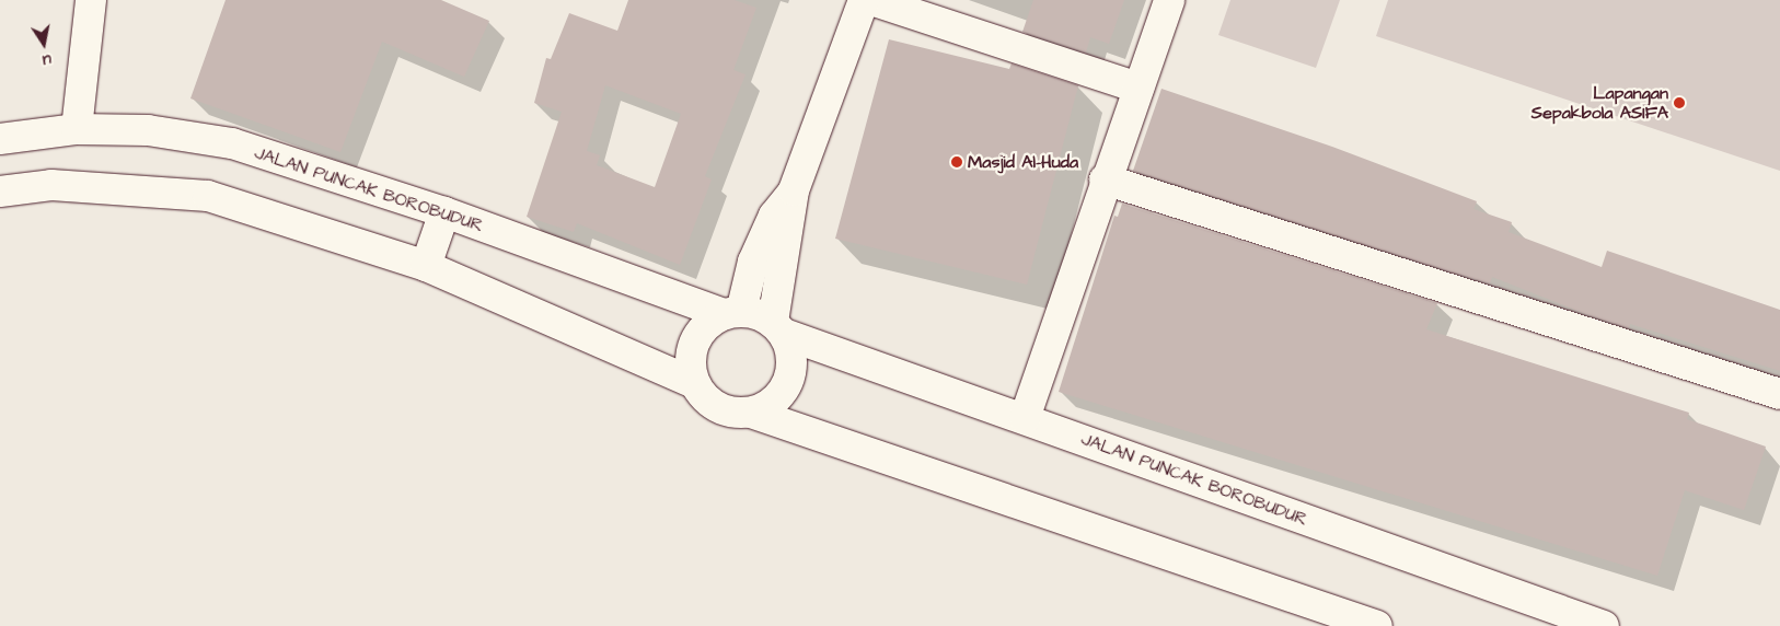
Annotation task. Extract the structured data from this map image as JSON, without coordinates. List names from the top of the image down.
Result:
{
  "streets": {
    "street": ["JALAN PUNCAK BOROBUDUR"]
  },
  "places": ["Lapangan Sepakbola ASIFA", "Masjid Al-Huda"],
  "north": "bottom"
}
